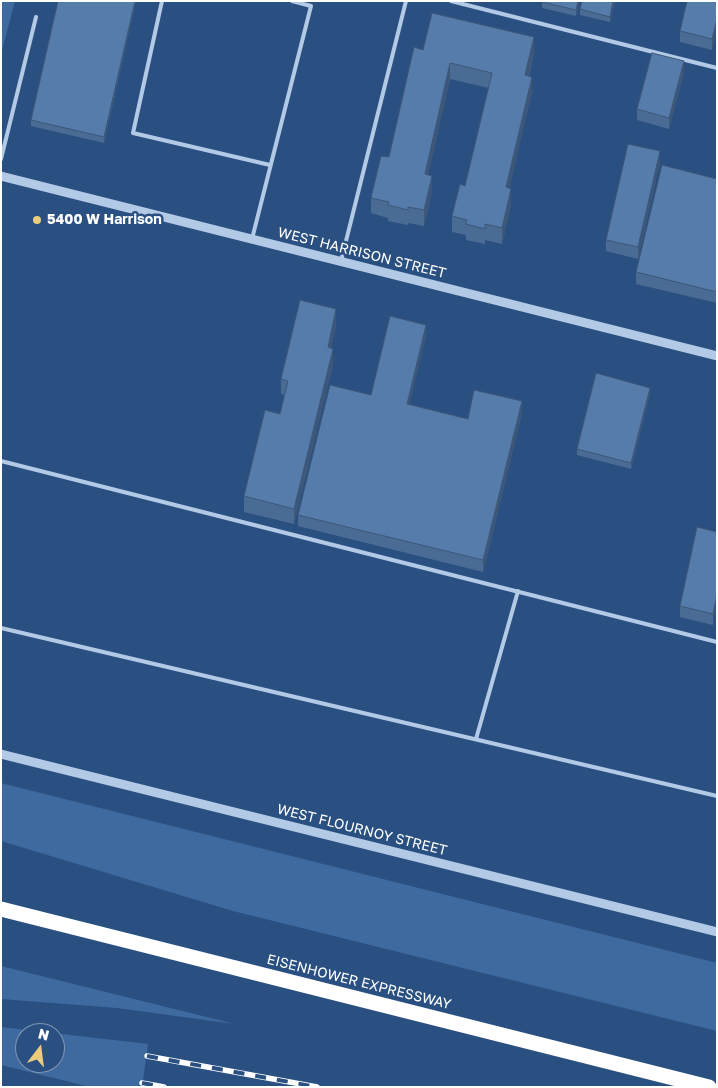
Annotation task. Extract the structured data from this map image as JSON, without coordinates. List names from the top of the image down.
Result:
{
  "streets": {
    "highway": ["EISENHOWER EXPRESSWAY"],
    "street": ["WEST HARRISON STREET", "WEST FLOURNOY STREET"]
  },
  "places": ["5400 W Harrison"],
  "north": "top"
}
